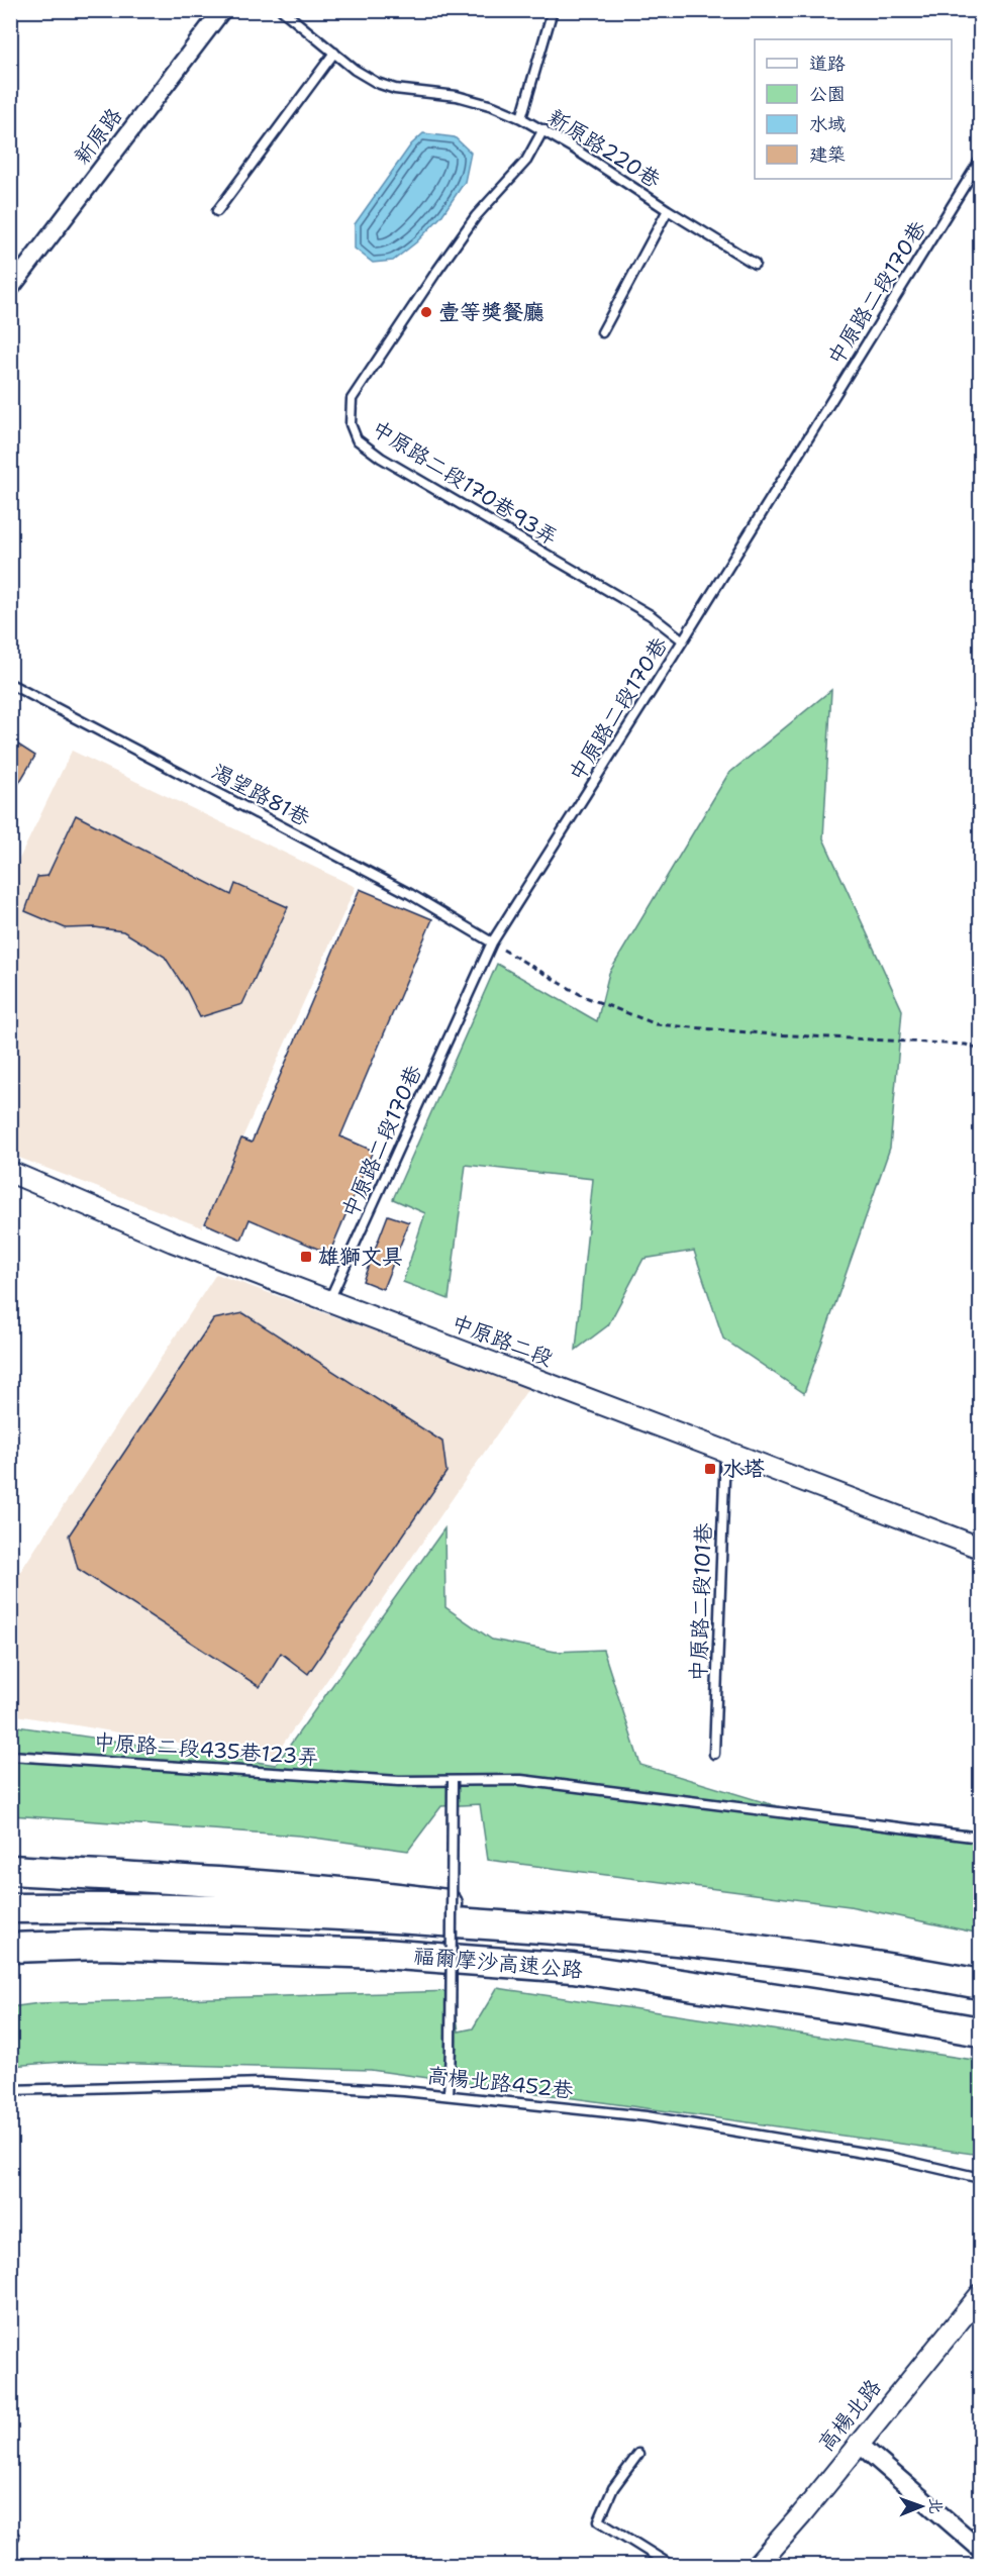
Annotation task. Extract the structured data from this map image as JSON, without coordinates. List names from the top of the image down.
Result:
{
  "streets": {
    "highway": ["福爾摩沙高速公路"],
    "street": ["新原路", "中原路二段", "高楊北路"],
    "lane": [
      "新原路220巷",
      "中原路二段170巷",
      "中原路二段170巷93弄",
      "渴望路81巷",
      "中原路二段101巷",
      "中原路二段435巷123弄",
      "高楊北路452巷"
    ]
  },
  "crossings": [
    ["新原路220巷", "中原路二段170巷93弄"],
    ["中原路二段170巷", "中原路二段170巷93弄"],
    ["中原路二段170巷", "渴望路81巷"],
    ["中原路二段170巷", "中原路二段"],
    ["中原路二段", "中原路二段101巷"]
  ],
  "places": {
    "other": ["壹等獎餐廳"],
    "transit": ["雄獅文具", "水塔"]
  },
  "legend": [
    "道路",
    "公園",
    "水域",
    "建築"
  ],
  "north": "right"
}
